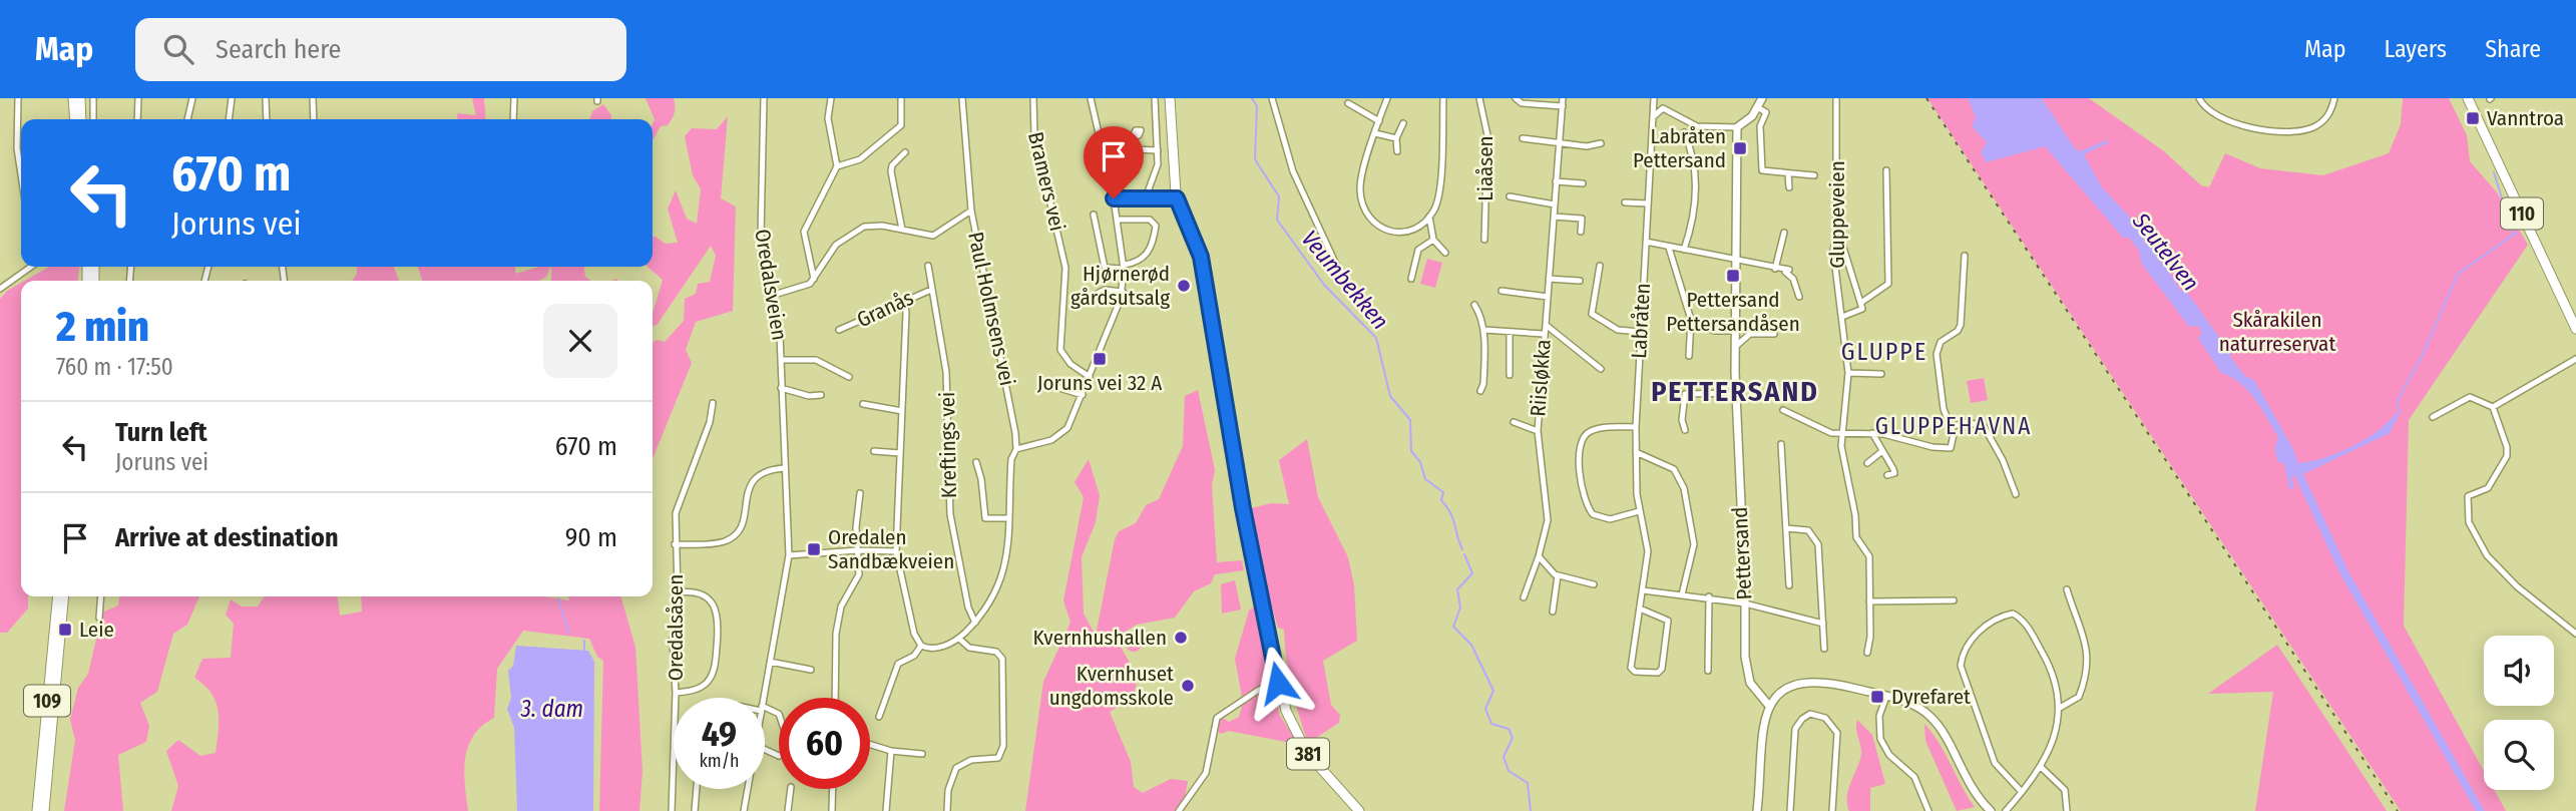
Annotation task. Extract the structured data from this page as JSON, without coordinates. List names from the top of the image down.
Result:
{
  "streets": {
    "main road": ["110", "109", "381"],
    "street": [
      "Liaåsen",
      "Bramers vei",
      "Gluppeveien",
      "Oredalsveien",
      "Granås",
      "Paul Holmsens vei",
      "Labråten",
      "Riisløkka",
      "Kreftings vei",
      "Pettersand",
      "Oredalsåsen"
    ]
  },
  "crossings": [
    ["Oredalsveien", "Oredalsåsen"],
    ["Granås", "Kreftings vei"],
    ["Paul Holmsens vei", "Kreftings vei"]
  ],
  "districts": ["GLUPPE", "PETTERSAND", "GLUPPEHAVNA"],
  "water": ["Seutelven", "Veumbekken", "3. dam"],
  "parks": ["Skårakilen naturreservat"],
  "places": {
    "transit": [
      "Vanntroa",
      "Labråten Pettersand",
      "Pettersand Pettersandåsen",
      "Joruns vei 32 A",
      "Oredalen Sandbækveien",
      "Leie",
      "Dyrefaret"
    ],
    "other": ["Hjørnerød gårdsutsalg", "Kvernhushallen", "Kvernhuset ungdomsskole"]
  },
  "page": {
    "header": "Map",
    "search": "Search here",
    "nav": ["Map", "Layers", "Share"],
    "turn": ["670 m", "Joruns vei"],
    "heading": ["2 min", "760 m · 17:50"],
    "list": [
      {
        "name": "Turn left",
        "note": "Joruns vei",
        "value": "670 m"
      },
      {
        "name": "Arrive at destination",
        "value": "90 m"
      }
    ],
    "speed": "49 km/h",
    "limit": "60"
  }
}
